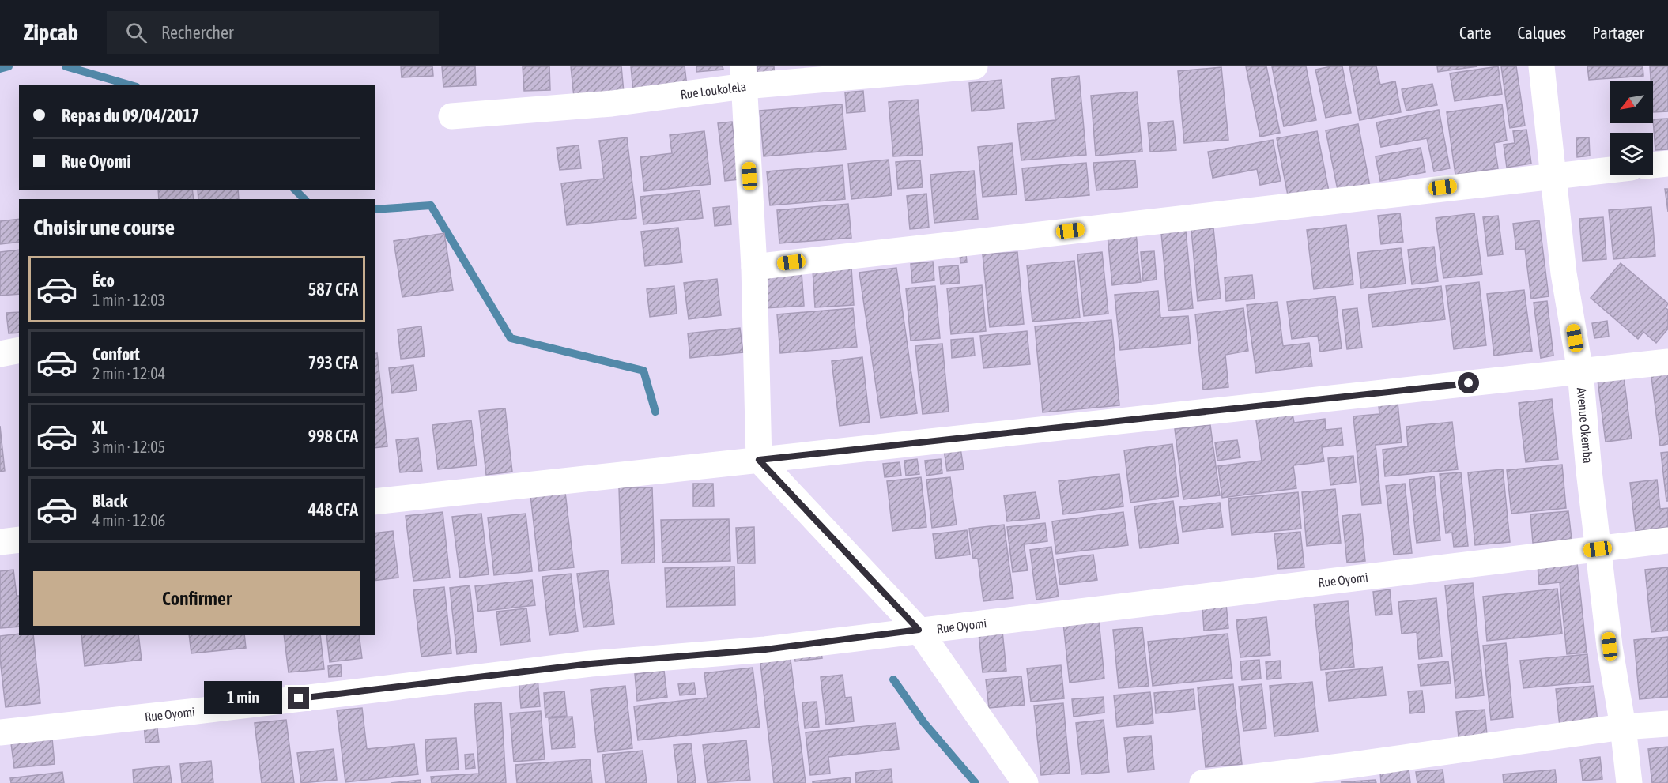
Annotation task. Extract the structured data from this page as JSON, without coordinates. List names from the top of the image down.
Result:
{
  "streets": {
    "street": ["Rue Loukolela", "Avenue Okemba", "Rue Oyomi"]
  },
  "crossings": [
    ["Avenue Okemba", "Rue Oyomi"]
  ],
  "north": "bottom left",
  "page": {
    "header": "Zipcab",
    "search": "Rechercher",
    "nav": ["Carte", "Calques", "Partager"],
    "banner": ["Repas du 09/04/2017", "Rue Oyomi"],
    "heading": "Choisir une course",
    "list": [
      {
        "name": "Éco",
        "note": "1 min · 12:03",
        "value": "587 CFA"
      },
      {
        "name": "Confort",
        "note": "2 min · 12:04",
        "value": "793 CFA"
      },
      {
        "name": "XL",
        "note": "3 min · 12:05",
        "value": "998 CFA"
      },
      {
        "name": "Black",
        "note": "4 min · 12:06",
        "value": "448 CFA"
      }
    ],
    "buttons": "Confirmer",
    "bubble": "1 min"
  }
}
